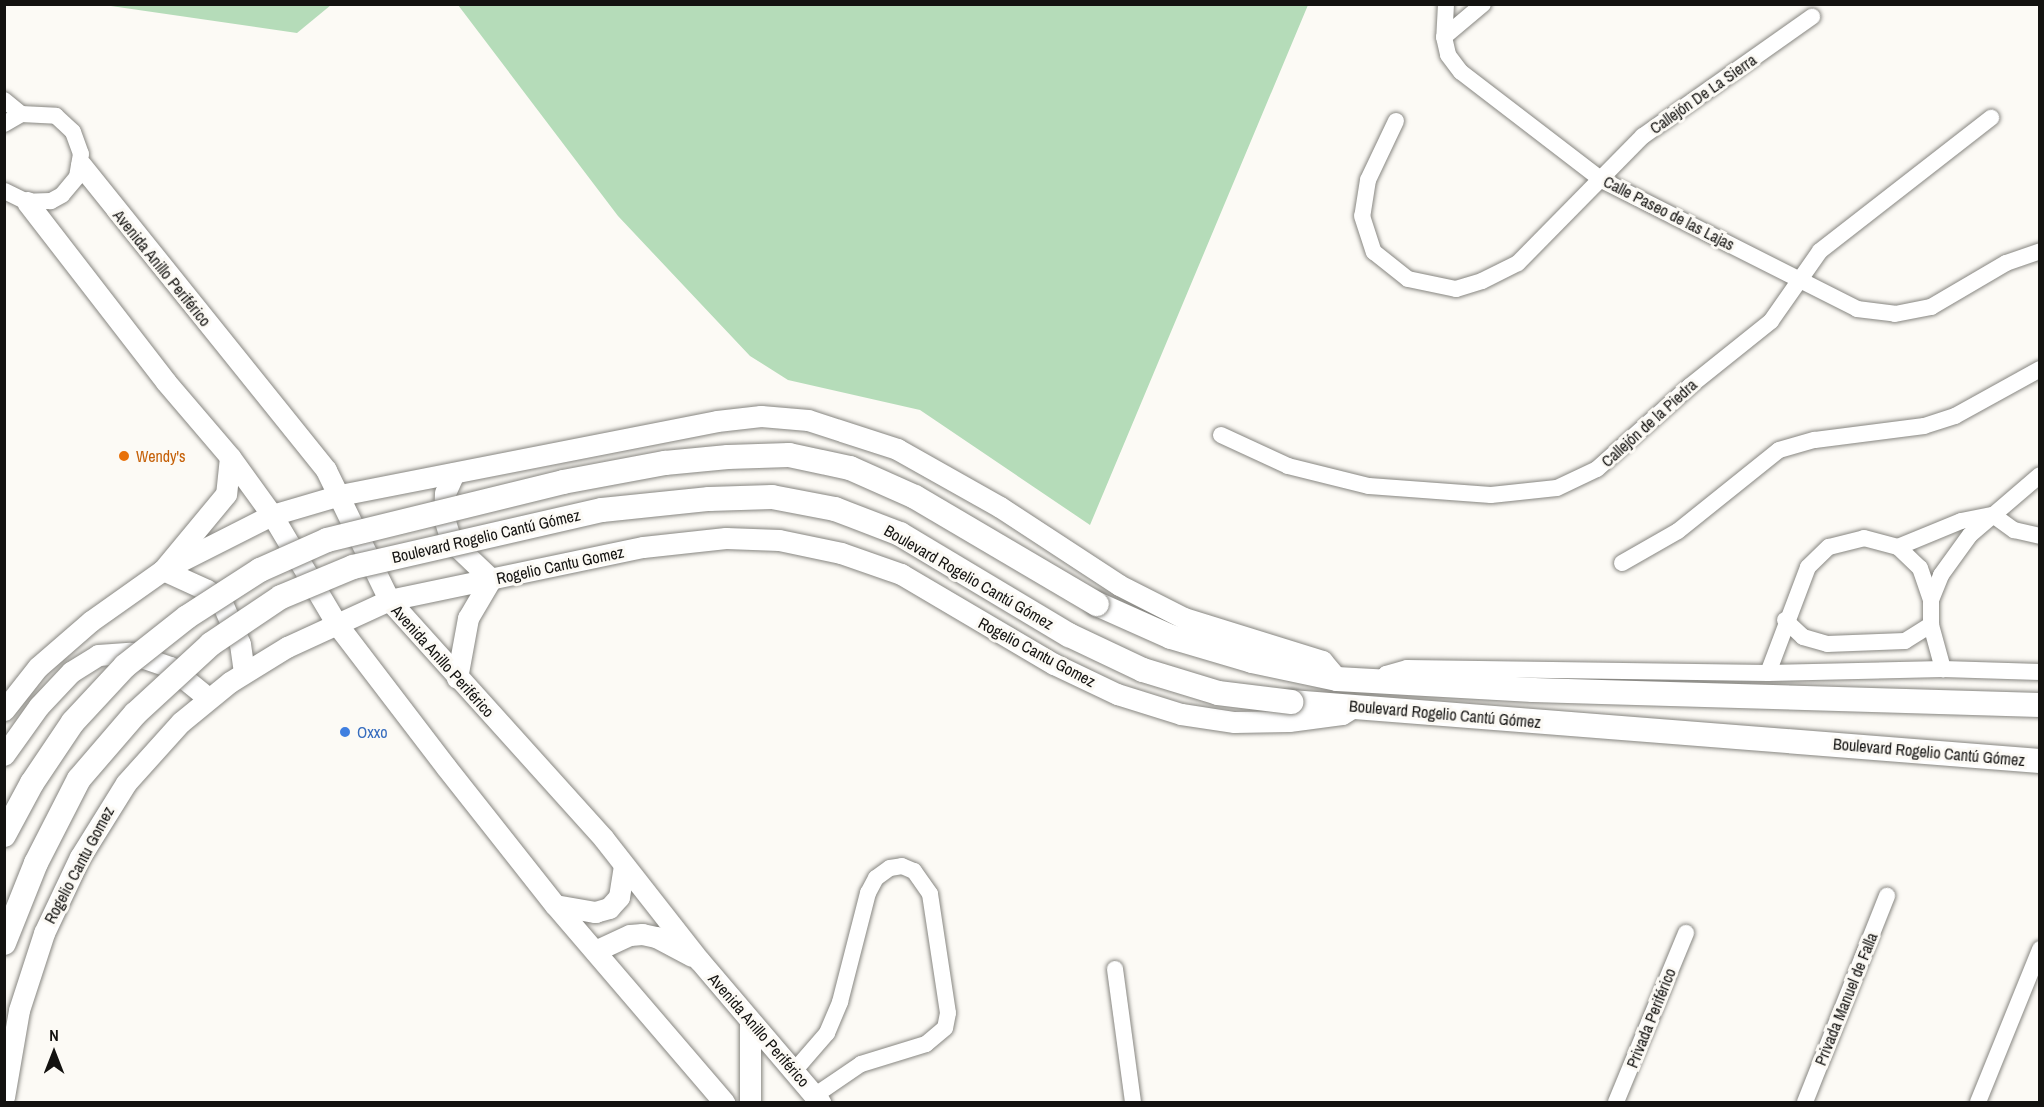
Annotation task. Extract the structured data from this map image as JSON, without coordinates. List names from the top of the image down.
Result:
{
  "streets": {
    "main road": ["Boulevard Rogelio Cantú Gómez"],
    "street": [
      "Callejón De La Sierra",
      "Calle Paseo de las Lajas",
      "Avenida Anillo Periférico",
      "Callejón de la Piedra",
      "Rogelio Cantu Gomez",
      "Privada Manuel de Falla",
      "Privada Periférico"
    ]
  },
  "crossings": [
    ["Callejón De La Sierra", "Calle Paseo de las Lajas"],
    ["Calle Paseo de las Lajas", "Callejón de la Piedra"],
    ["Avenida Anillo Periférico", "Rogelio Cantu Gomez"],
    ["Boulevard Rogelio Cantú Gómez", "Rogelio Cantu Gomez"]
  ],
  "places": ["Wendy's", "Oxxo"],
  "north": "top"
}
